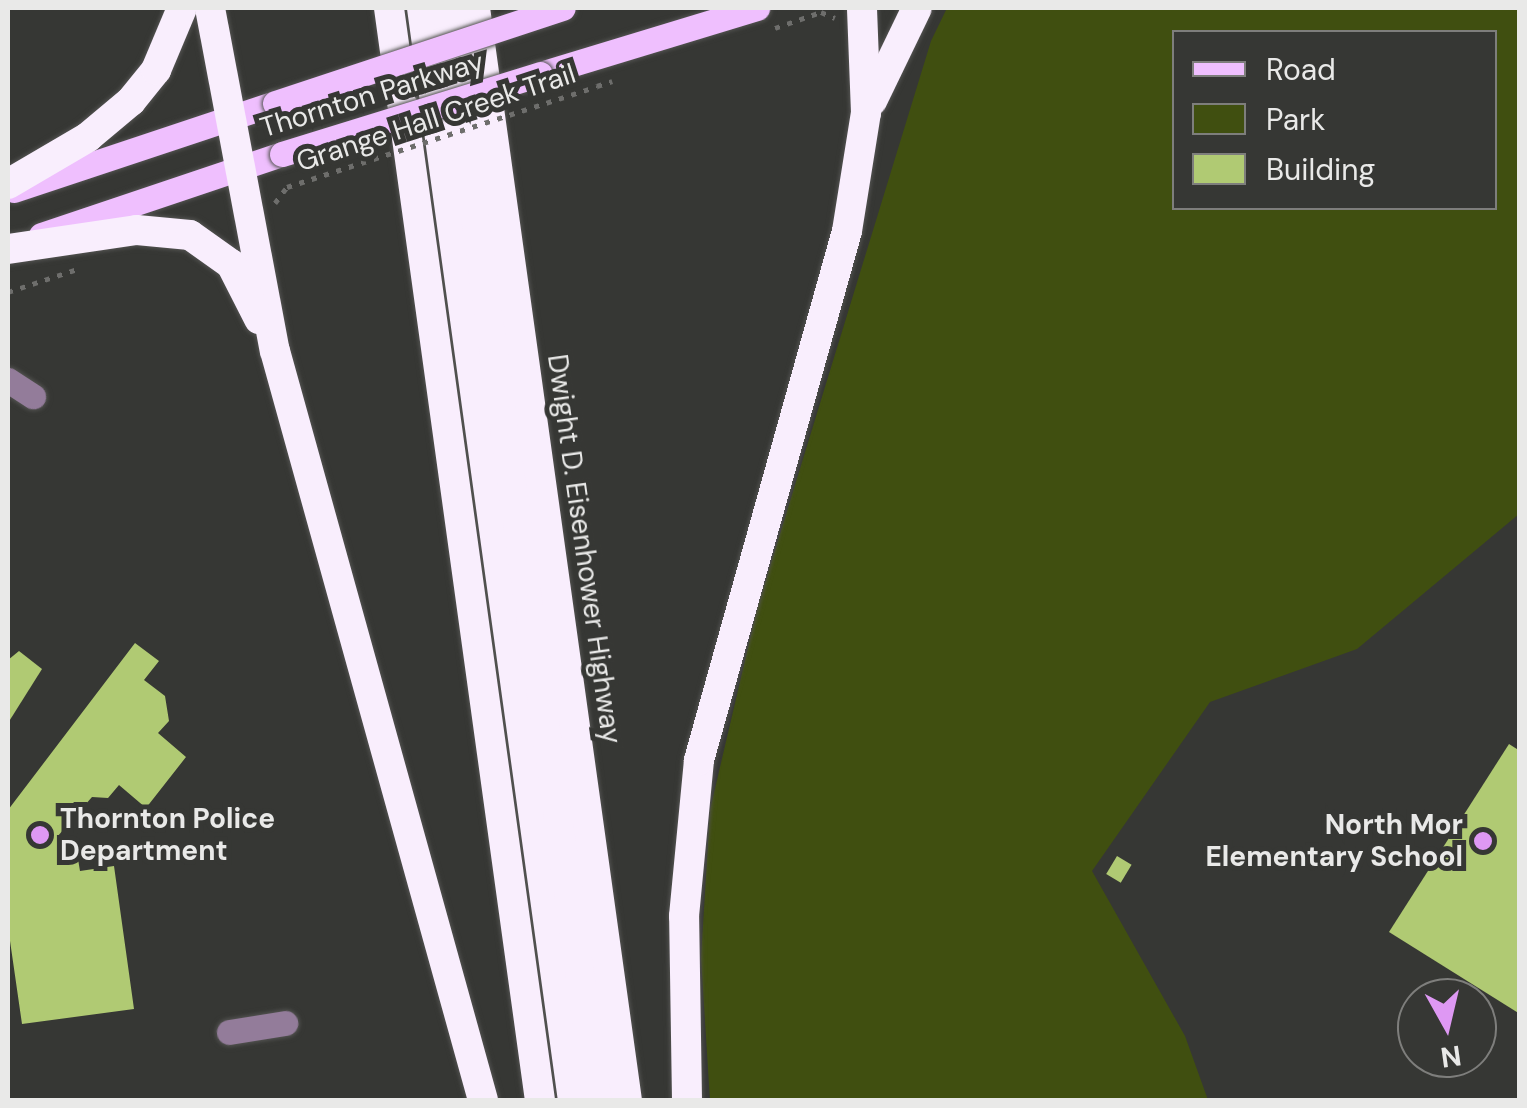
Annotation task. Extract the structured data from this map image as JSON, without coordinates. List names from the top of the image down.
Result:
{
  "streets": {
    "highway": ["Dwight D. Eisenhower Highway"],
    "main road": ["Thornton Parkway"],
    "path": ["Grange Hall Creek Trail"]
  },
  "places": ["Thornton Police Department", "North Mor Elementary School"],
  "legend": ["Road", "Park", "Building"],
  "north": "bottom"
}
